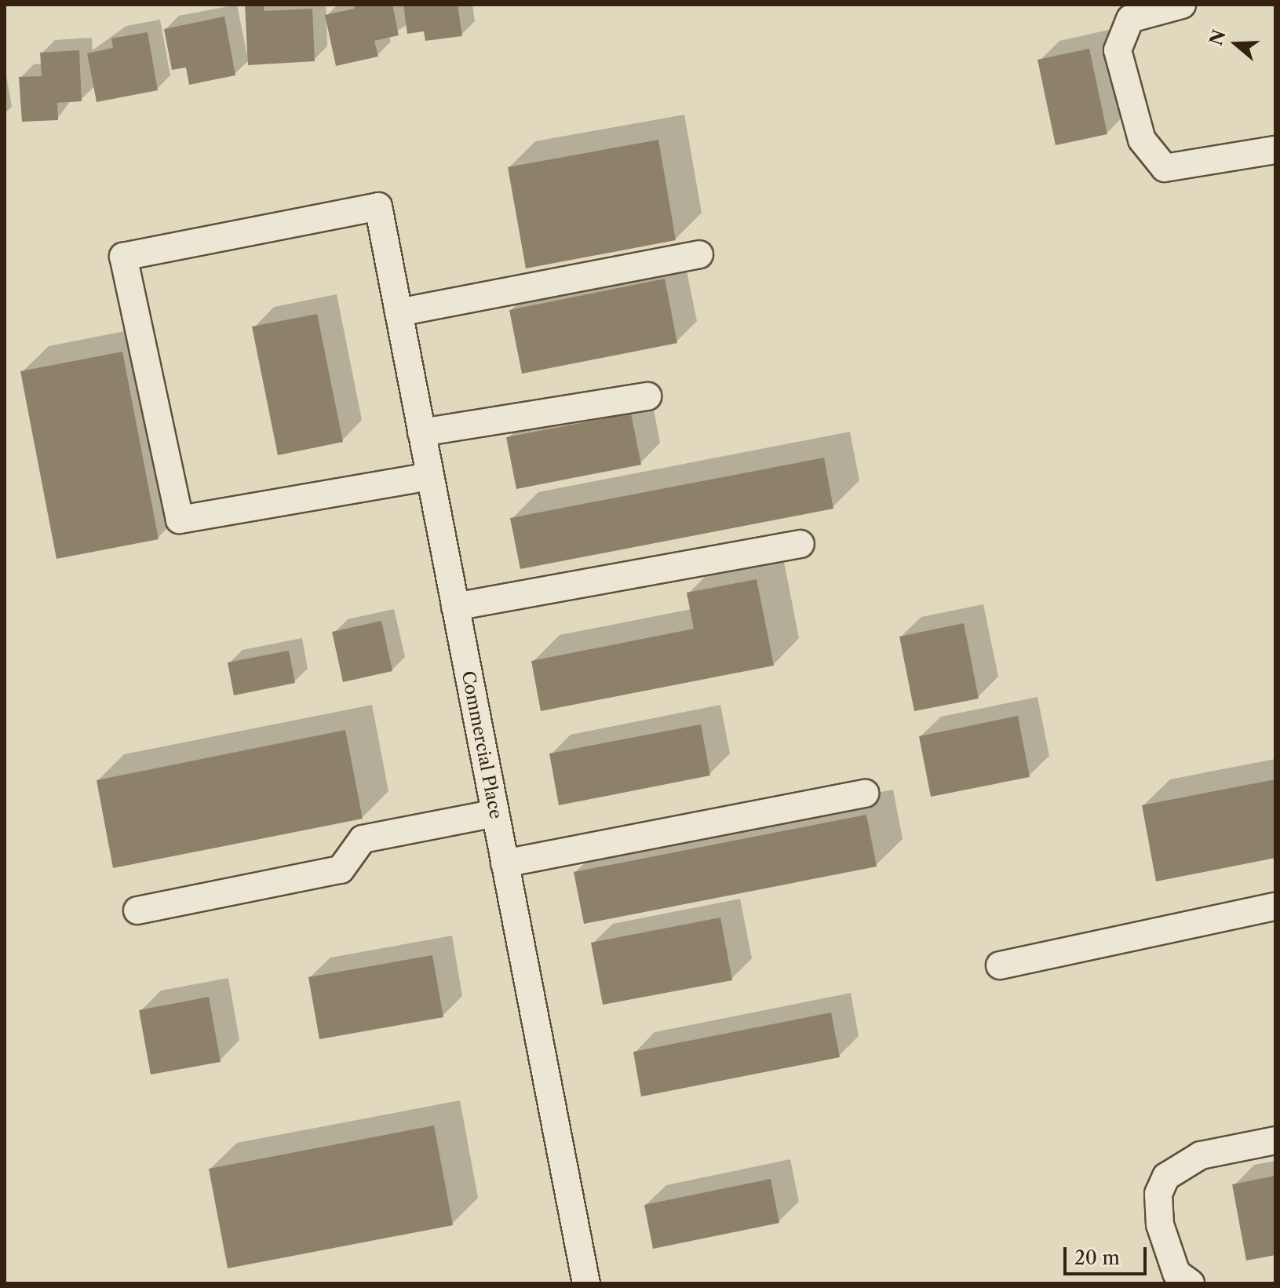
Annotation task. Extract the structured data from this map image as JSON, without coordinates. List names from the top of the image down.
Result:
{
  "streets": {
    "street": ["Commercial Place"]
  },
  "scale_bar": "20 m",
  "north": "left"
}
